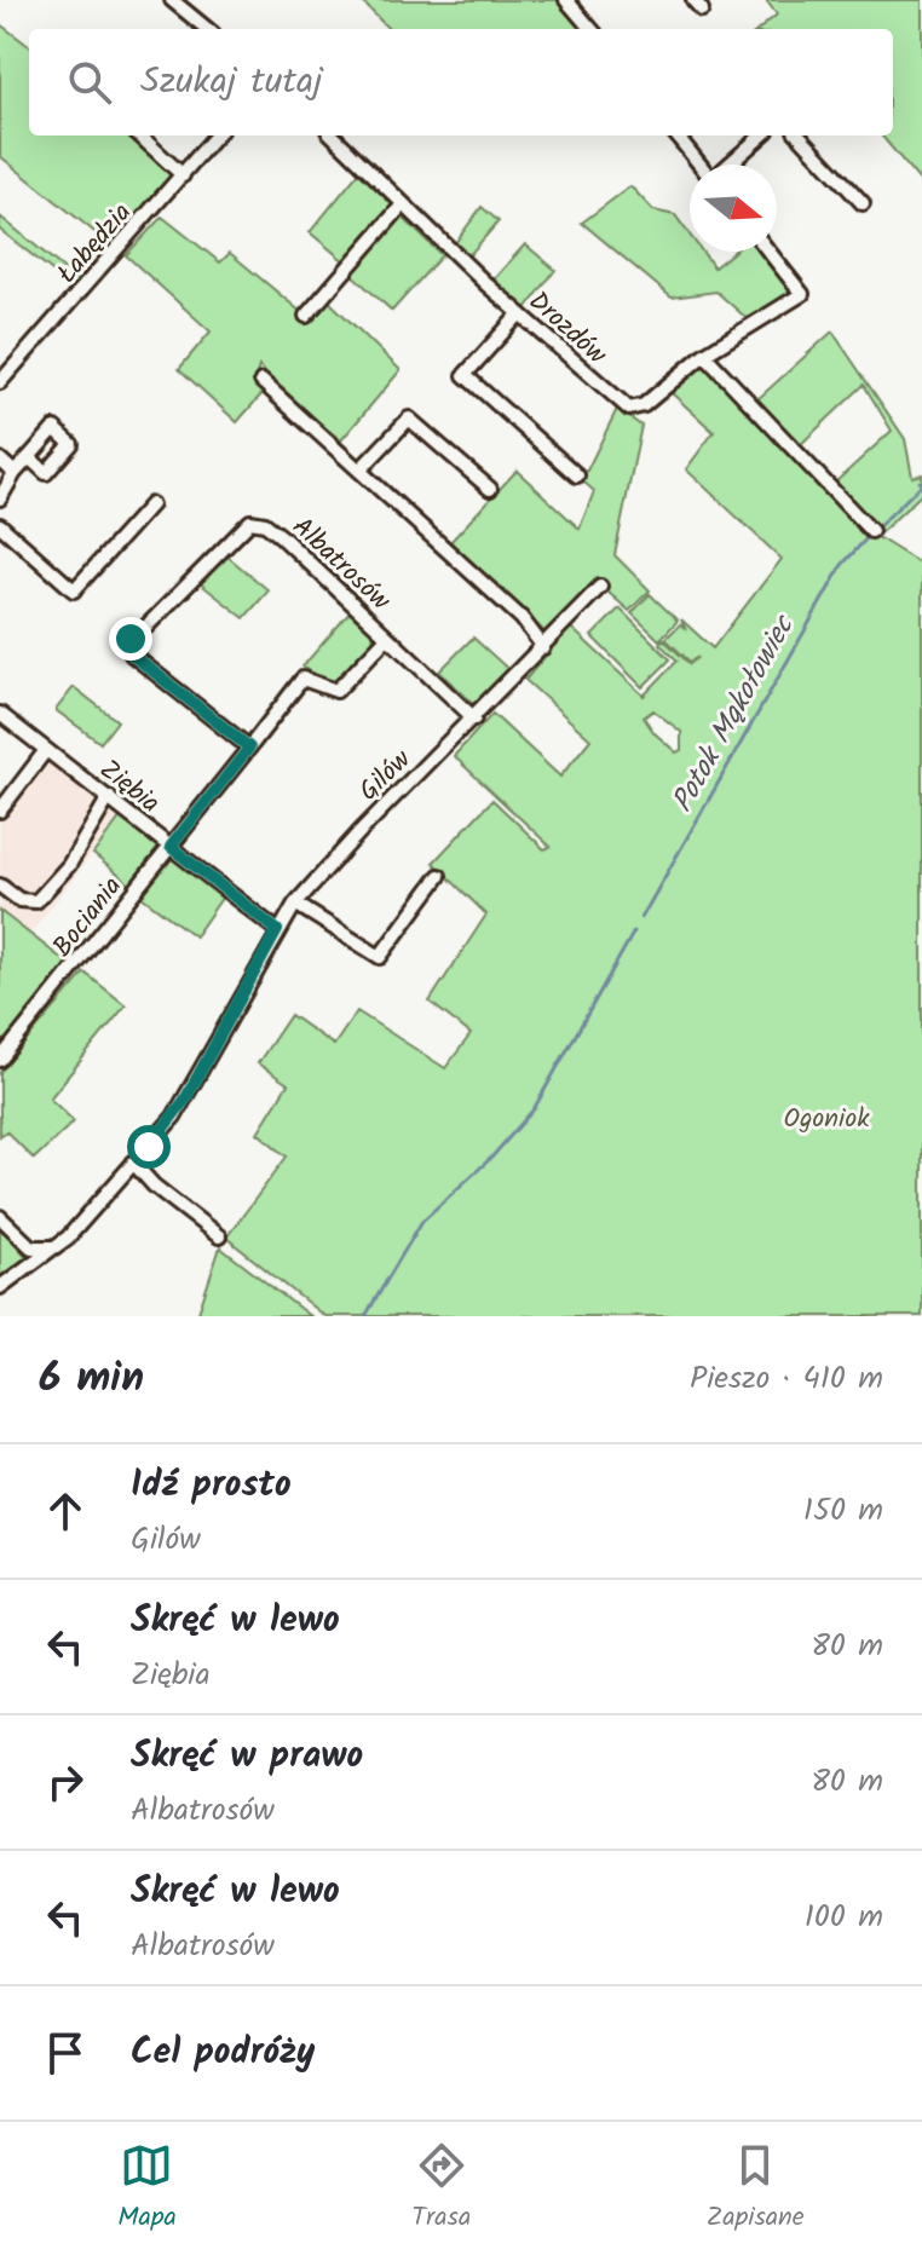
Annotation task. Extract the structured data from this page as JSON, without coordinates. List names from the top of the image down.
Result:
{
  "streets": {
    "street": [
      "Łabędzia",
      "Drozdów",
      "Albatrosów",
      "Gilów",
      "Ziębia",
      "Bociania"
    ]
  },
  "crossings": [
    ["Albatrosów", "Gilów"],
    ["Albatrosów", "Ziębia"],
    ["Albatrosów", "Bociania"],
    ["Gilów", "Ziębia"],
    ["Ziębia", "Bociania"]
  ],
  "water": ["Potok Mąkołowiec"],
  "parks": ["Ogoniok"],
  "north": "right",
  "page": {
    "search": "Szukaj tutaj",
    "heading": ["6 min", "Pieszo · 410 m"],
    "list": [
      ["Idź prosto", "Gilów", "150 m"],
      ["Skręć w lewo", "Ziębia", "80 m"],
      ["Skręć w prawo", "Albatrosów", "80 m"],
      ["Skręć w lewo", "Albatrosów", "100 m"],
      "Cel podróży"
    ],
    "nav": ["Mapa", "Trasa", "Zapisane"]
  }
}
